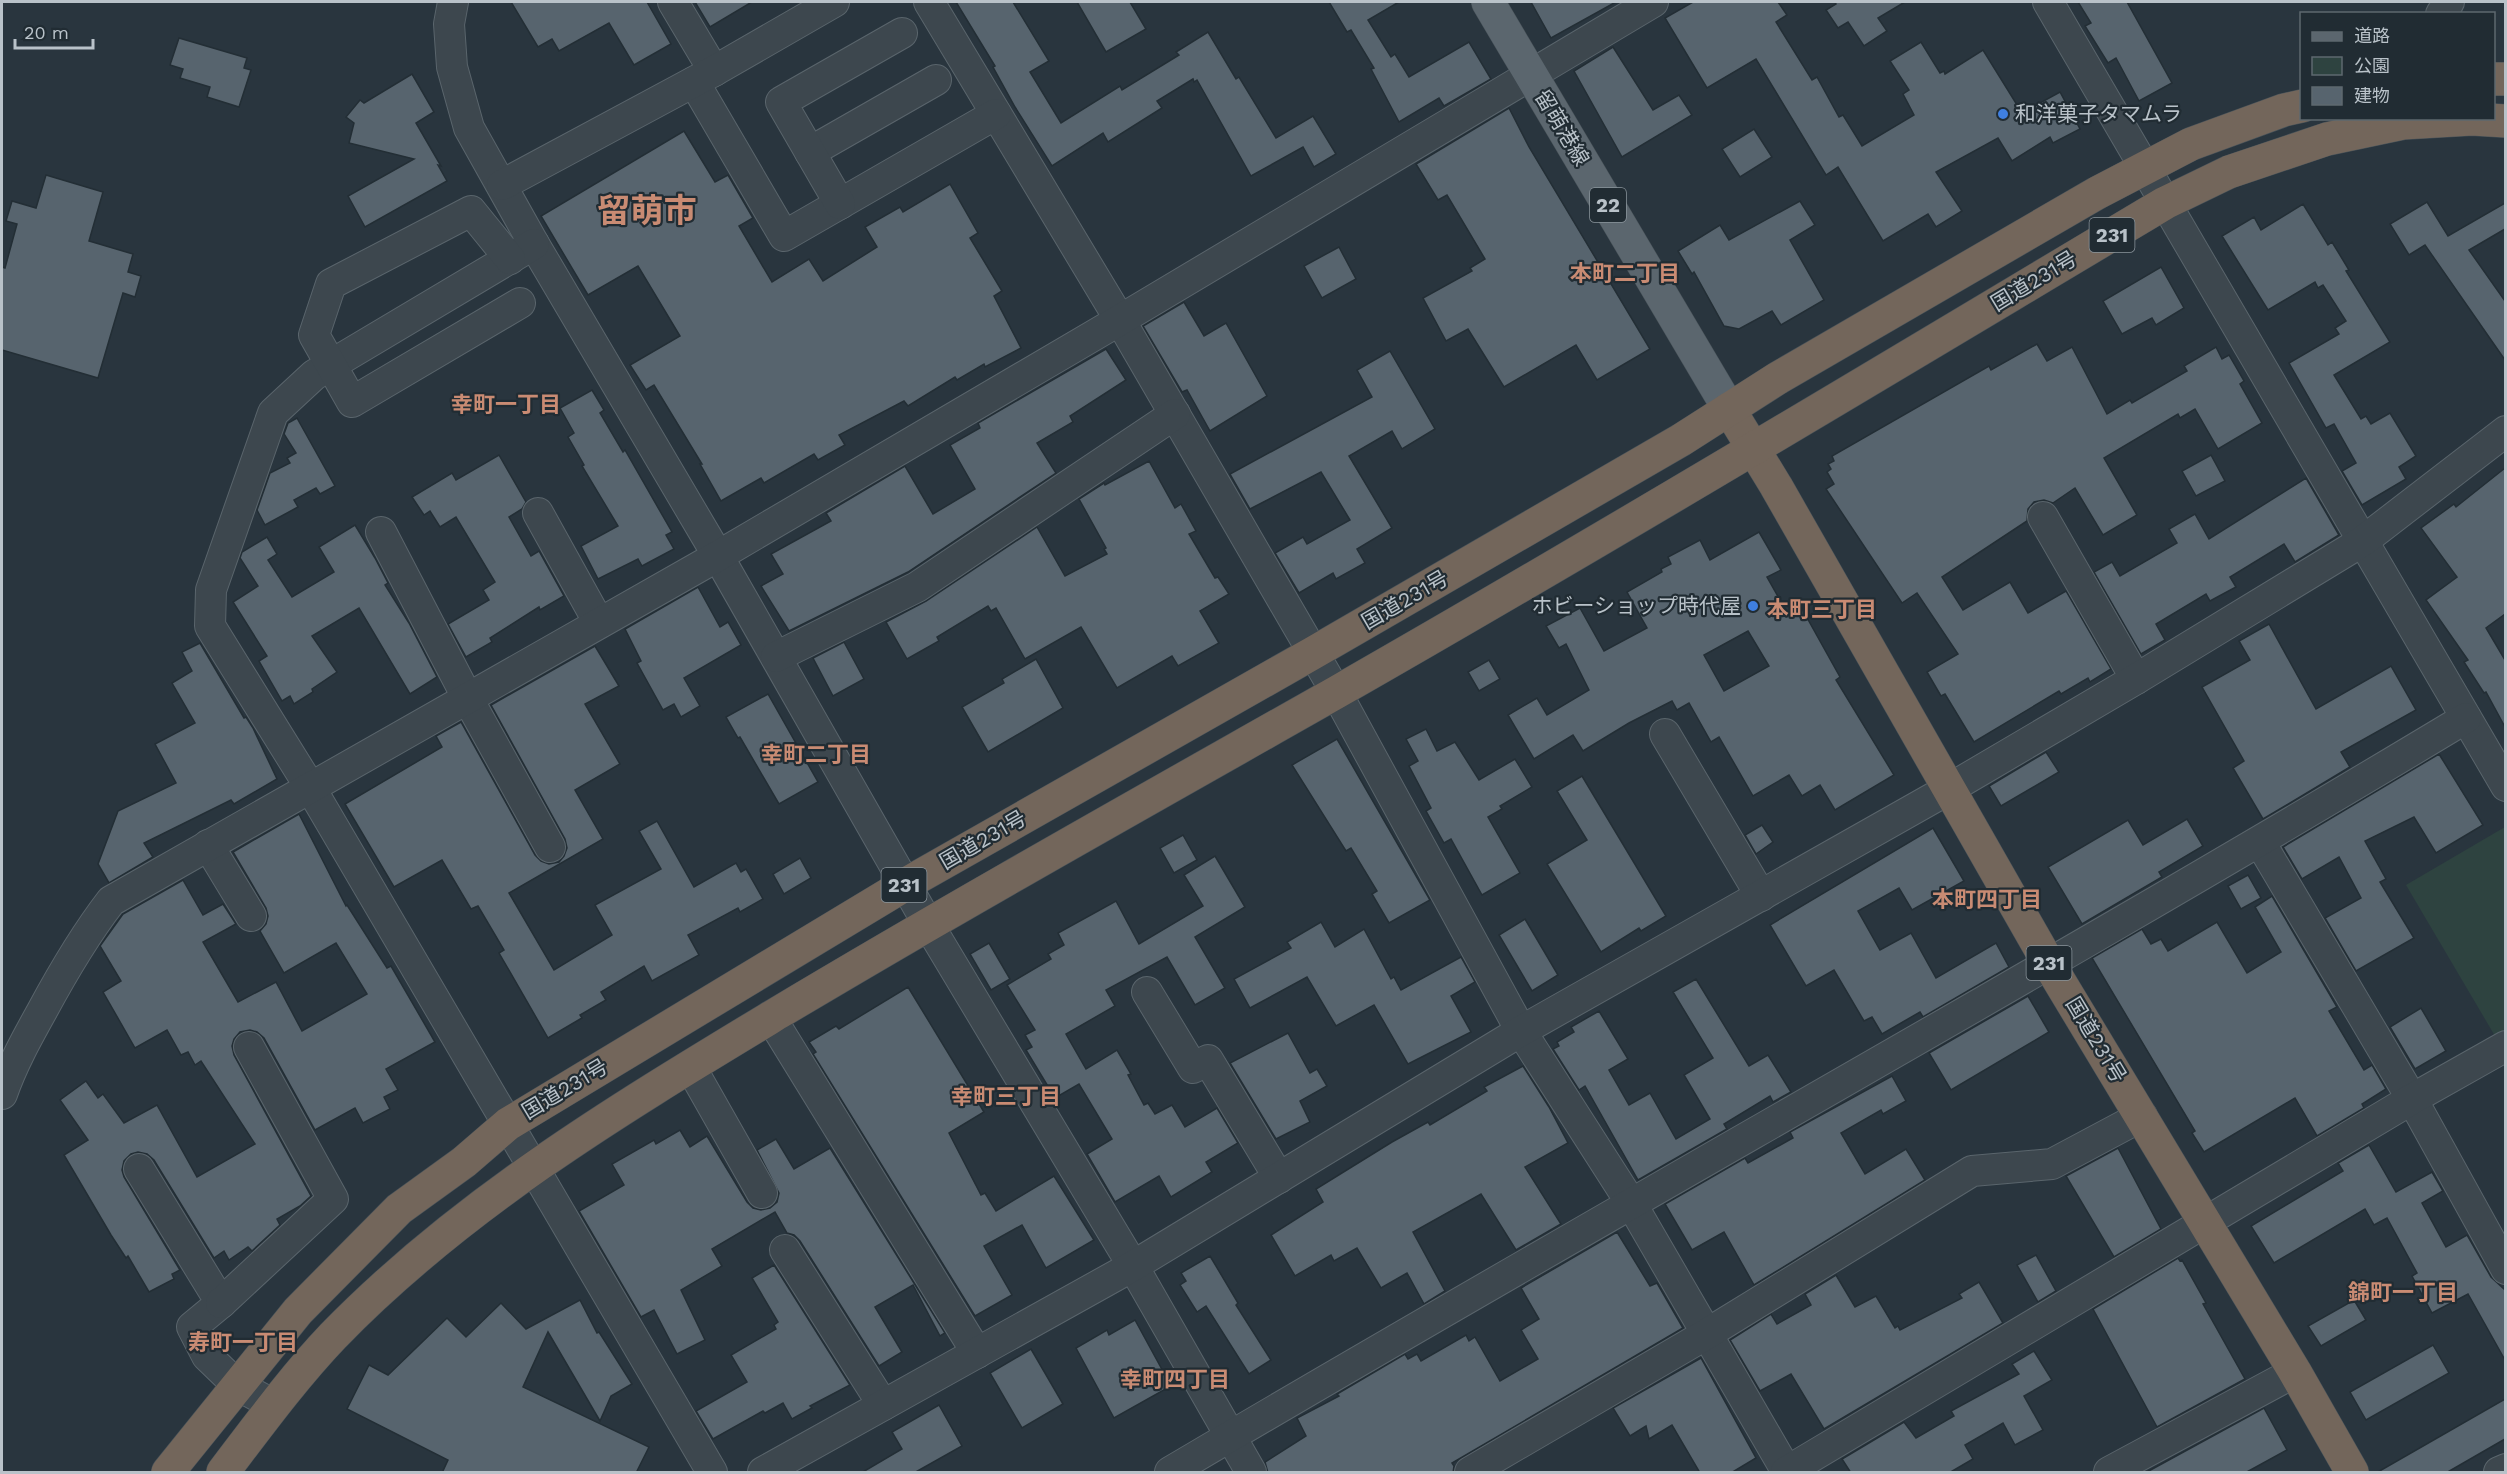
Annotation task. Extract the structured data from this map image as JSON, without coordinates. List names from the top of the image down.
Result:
{
  "streets": {
    "highway": ["231", "国道231号"],
    "main road": ["留萌港線", "22"]
  },
  "crossings": [
    ["留萌港線", "国道231号"]
  ],
  "districts": [
    "留萌市",
    "本町二丁目",
    "幸町一丁目",
    "本町三丁目",
    "幸町二丁目",
    "本町四丁目",
    "幸町三丁目",
    "錦町一丁目",
    "寿町一丁目",
    "幸町四丁目"
  ],
  "places": ["和洋菓子タマムラ", "ホビーショップ時代屋"],
  "legend": ["道路", "公園", "建物"],
  "scale_bar": "20 m"
}
